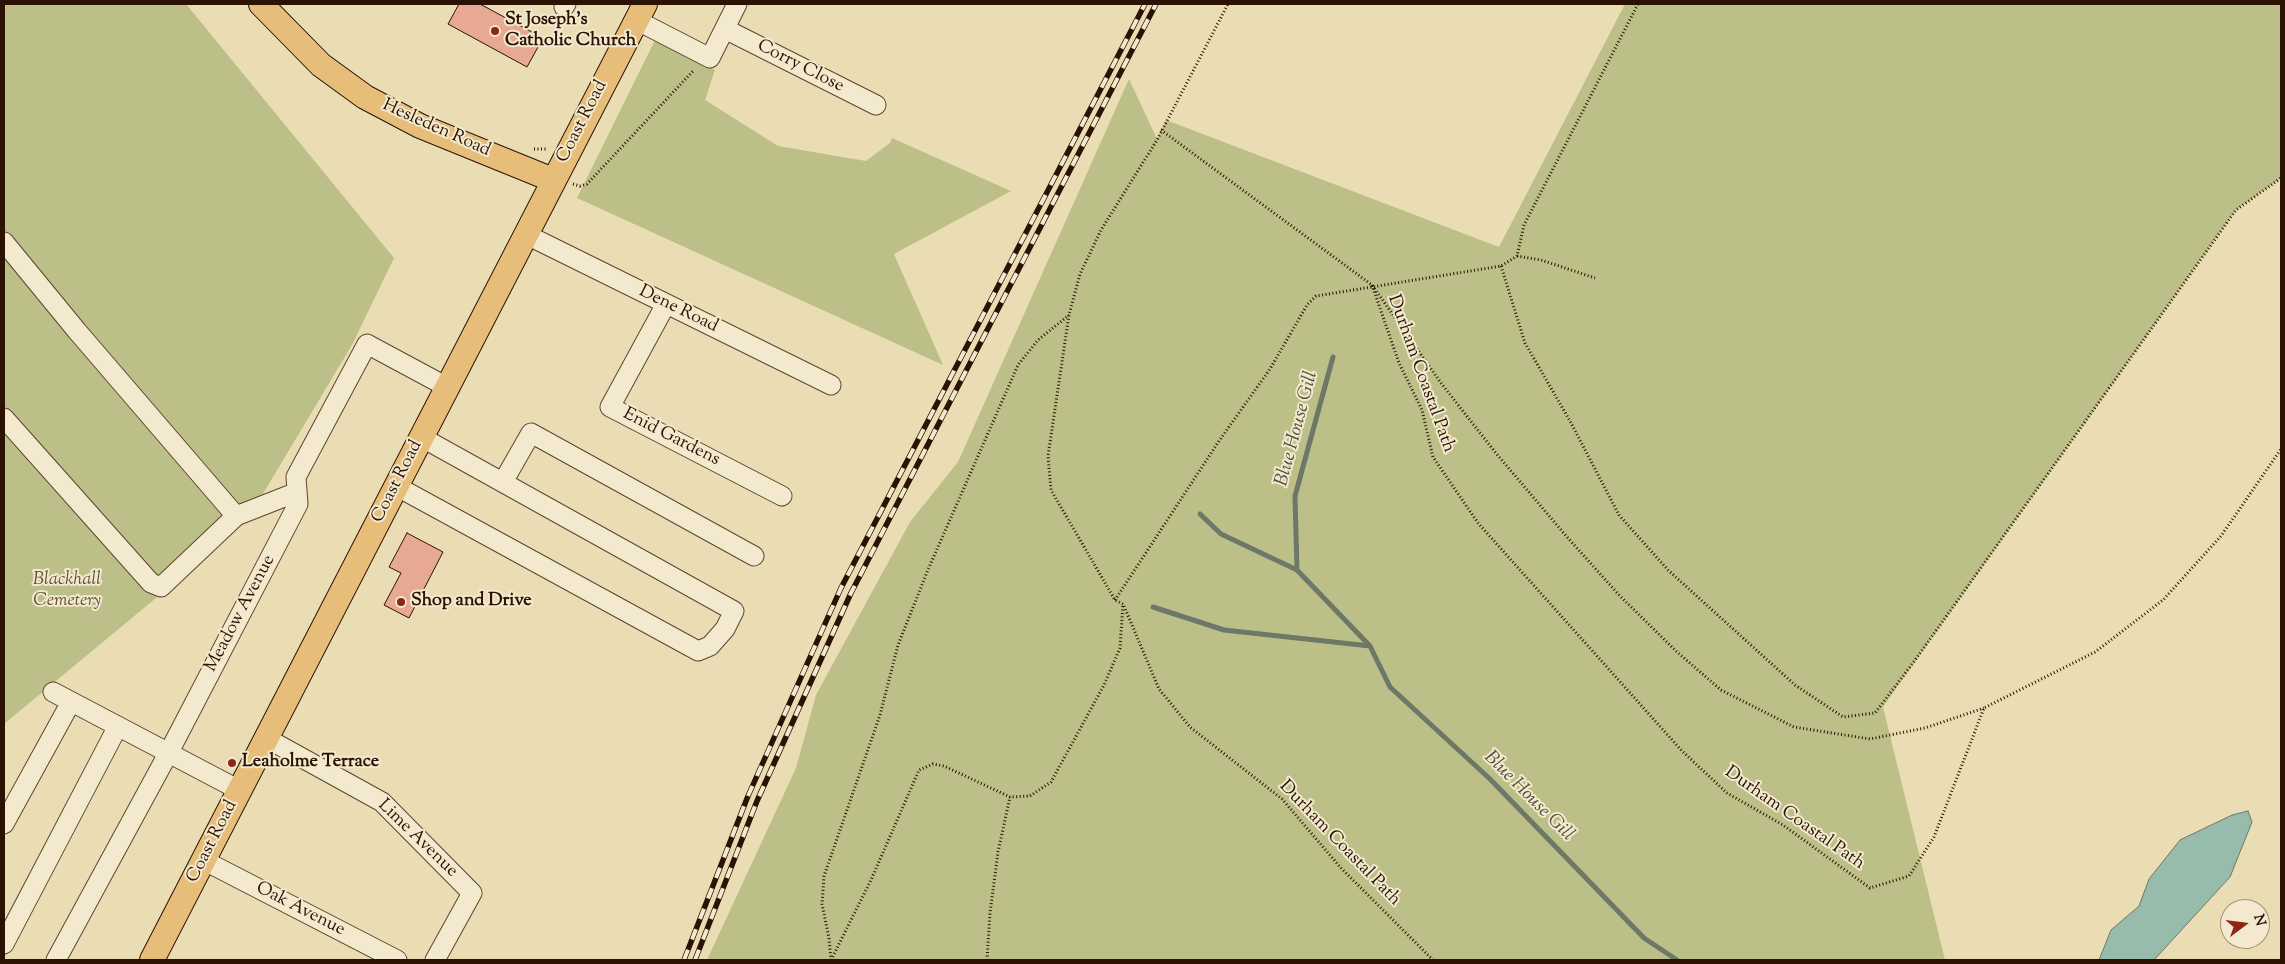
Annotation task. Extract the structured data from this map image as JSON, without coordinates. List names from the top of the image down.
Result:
{
  "streets": {
    "main road": ["Coast Road", "Hesleden Road"],
    "street": [
      "Corry Close",
      "Dene Road",
      "Enid Gardens",
      "Meadow Avenue",
      "Lime Avenue",
      "Oak Avenue"
    ],
    "path": ["Durham Coastal Path"]
  },
  "crossings": [
    ["Coast Road", "Hesleden Road"],
    ["Coast Road", "Dene Road"],
    ["Coast Road", "Meadow Avenue"],
    ["Coast Road", "Lime Avenue"],
    ["Coast Road", "Oak Avenue"],
    ["Dene Road", "Enid Gardens"]
  ],
  "water": ["Blue House Gill"],
  "parks": ["Blackhall Cemetery"],
  "places": ["St Joseph's Catholic Church", "Shop and Drive", "Leaholme Terrace"],
  "north": "right"
}
